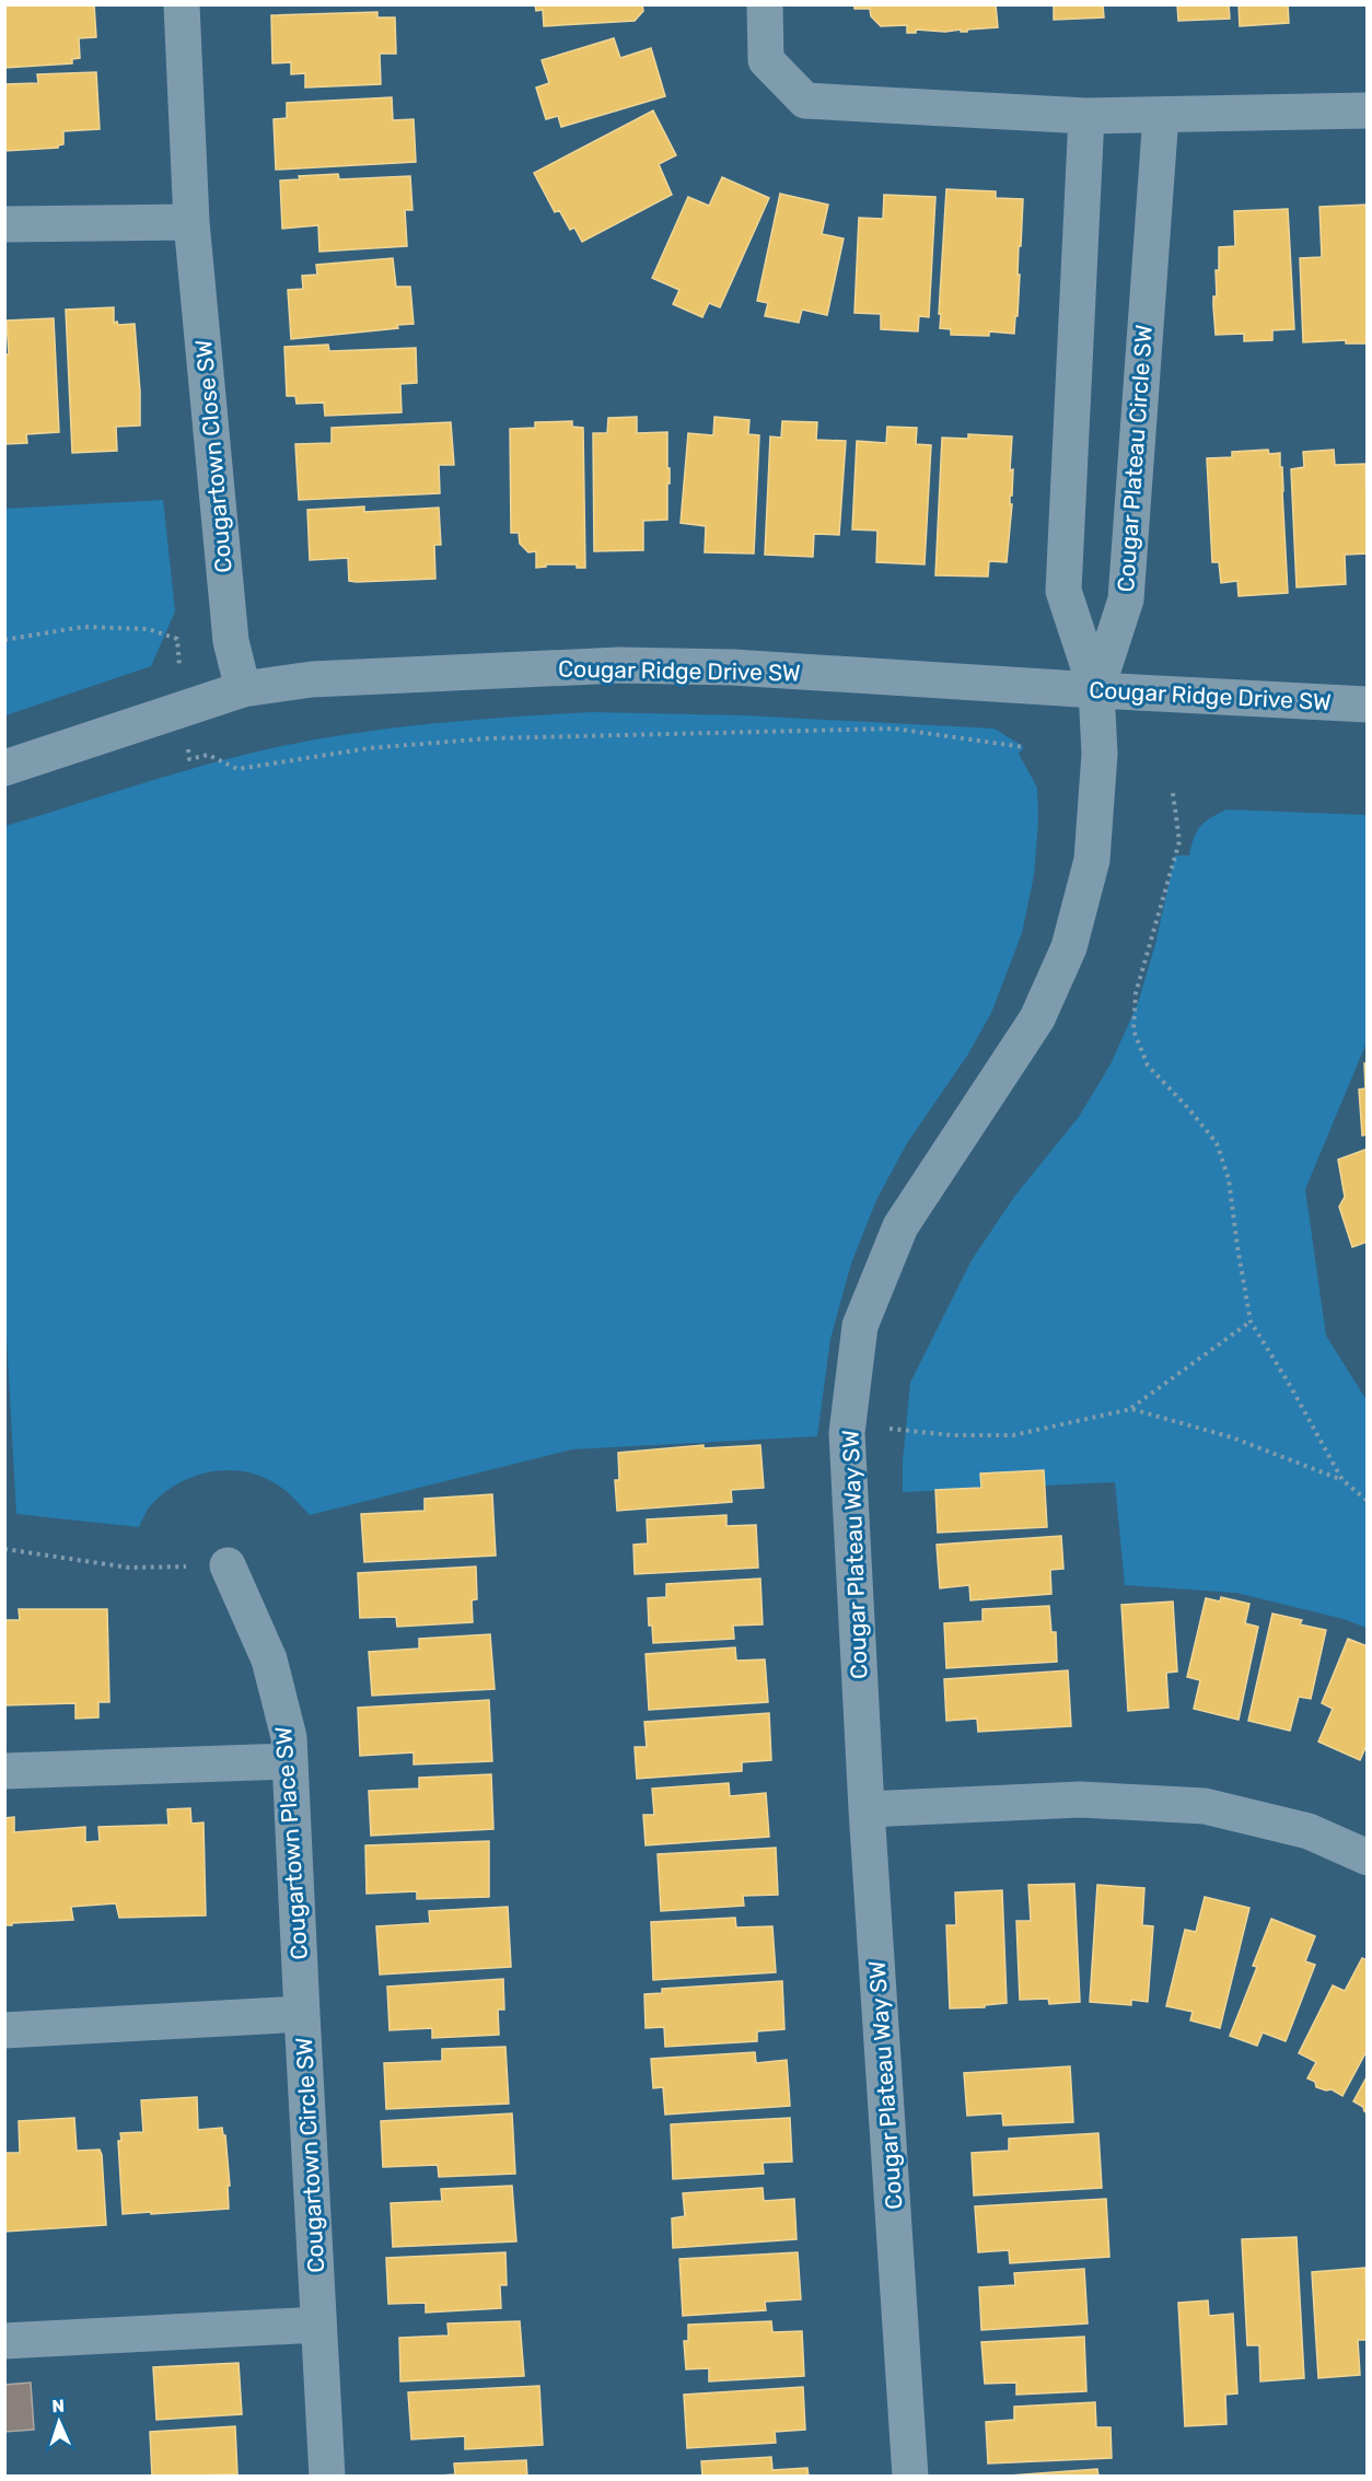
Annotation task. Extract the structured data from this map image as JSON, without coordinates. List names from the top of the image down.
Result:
{
  "streets": {
    "street": [
      "Cougartown Close SW",
      "Cougar Plateau Circle SW",
      "Cougar Ridge Drive SW",
      "Cougar Plateau Way SW",
      "Cougartown Place SW",
      "Cougartown Circle SW"
    ]
  },
  "crossings": [
    ["Cougartown Close SW", "Cougar Ridge Drive SW"],
    ["Cougar Plateau Circle SW", "Cougar Ridge Drive SW"],
    ["Cougar Plateau Circle SW", "Cougar Plateau Way SW"],
    ["Cougar Ridge Drive SW", "Cougar Plateau Way SW"],
    ["Cougartown Place SW", "Cougartown Circle SW"]
  ],
  "north": "top"
}
